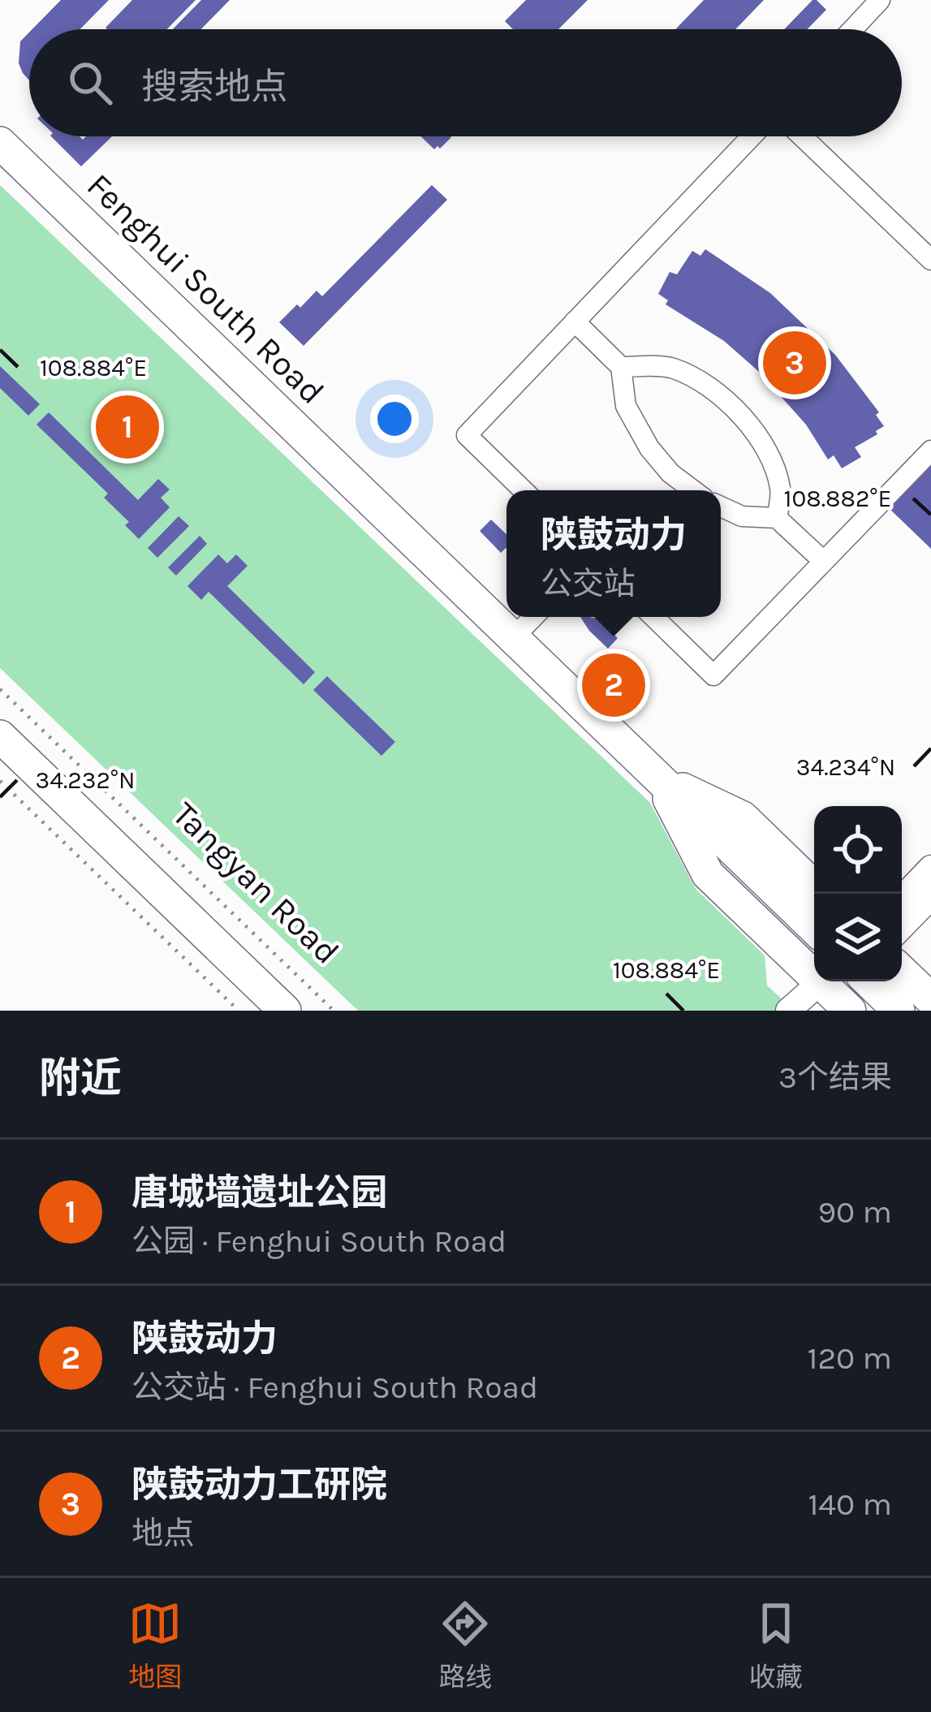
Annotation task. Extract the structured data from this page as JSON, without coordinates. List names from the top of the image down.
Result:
{
  "streets": {
    "main road": ["Fenghui South Road"],
    "path": ["Tangyan Road"]
  },
  "page": {
    "search": "搜索地点",
    "pins": ["3", "1", "2"],
    "popup": ["陕鼓动力", "公交站"],
    "heading": ["附近", "3个结果"],
    "list": [
      {
        "mark": "1",
        "name": "唐城墙遗址公园",
        "note": "公园 · Fenghui South Road",
        "value": "90 m"
      },
      {
        "mark": "2",
        "name": "陕鼓动力",
        "note": "公交站 · Fenghui South Road",
        "value": "120 m"
      },
      {
        "mark": "3",
        "name": "陕鼓动力工研院",
        "note": "地点",
        "value": "140 m"
      }
    ],
    "nav": ["地图", "路线", "收藏"]
  },
  "coordinates": [
    "108.884°E",
    "108.882°E",
    "34.234°N",
    "34.232°N"
  ]
}
